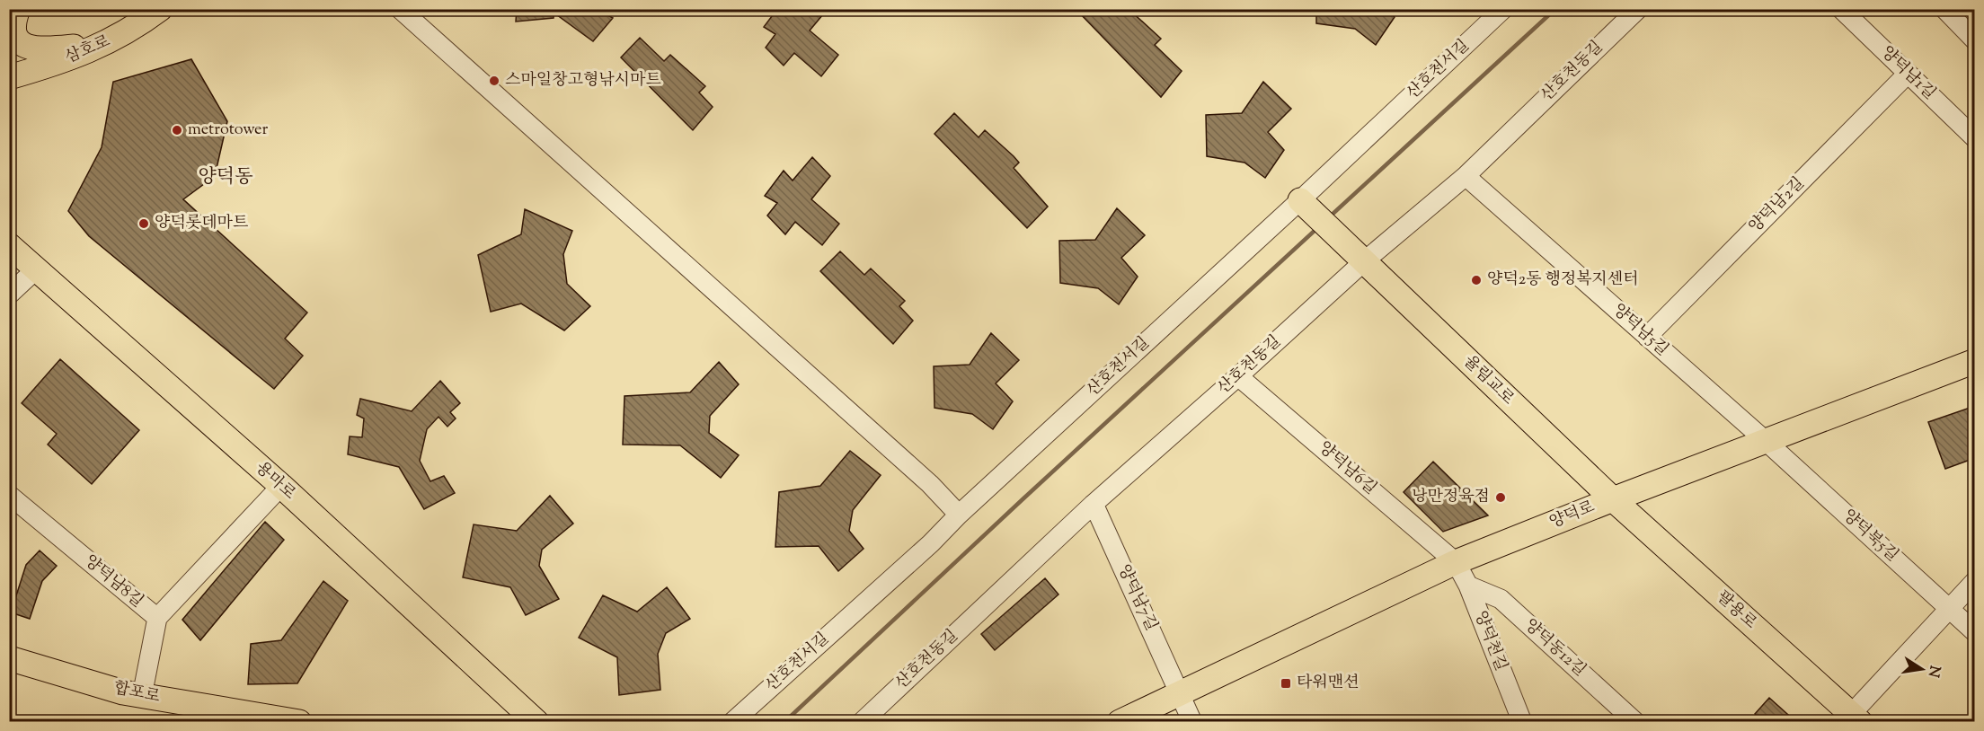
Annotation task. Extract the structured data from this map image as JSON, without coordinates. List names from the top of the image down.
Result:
{
  "streets": {
    "main road": [
      "삼호로",
      "율림교로",
      "용마로",
      "양덕로",
      "팔용로",
      "합포로"
    ],
    "street": [
      "산호천서길",
      "산호천동길",
      "양덕남1길",
      "양덕남2길",
      "양덕남5길",
      "양덕남6길",
      "양덕북5길",
      "양덕남8길",
      "양덕남7길",
      "양덕천길",
      "양덕동12길"
    ]
  },
  "crossings": [
    ["산호천서길", "율림교로"],
    ["산호천동길", "양덕남5길"],
    ["산호천동길", "율림교로"],
    ["산호천동길", "양덕남6길"],
    ["산호천동길", "양덕남7길"],
    ["양덕남1길", "양덕남2길"],
    ["양덕남2길", "양덕남5길"],
    ["양덕남5길", "양덕로"],
    ["양덕남5길", "양덕북5길"],
    ["율림교로", "양덕로"],
    ["율림교로", "팔용로"],
    ["양덕남6길", "양덕로"],
    ["양덕남6길", "양덕천길"],
    ["양덕로", "양덕북5길"],
    ["양덕로", "양덕남7길"],
    ["양덕로", "팔용로"],
    ["양덕로", "양덕천길"],
    ["양덕남8길", "합포로"],
    ["양덕천길", "양덕동12길"]
  ],
  "districts": ["양덕동"],
  "places": {
    "other": [
      "스마일창고형낚시마트",
      "metrotower",
      "양덕롯데마트",
      "양덕2동 행정복지센터",
      "낭만정육점"
    ],
    "transit": ["타워맨션"]
  },
  "north": "right"
}
